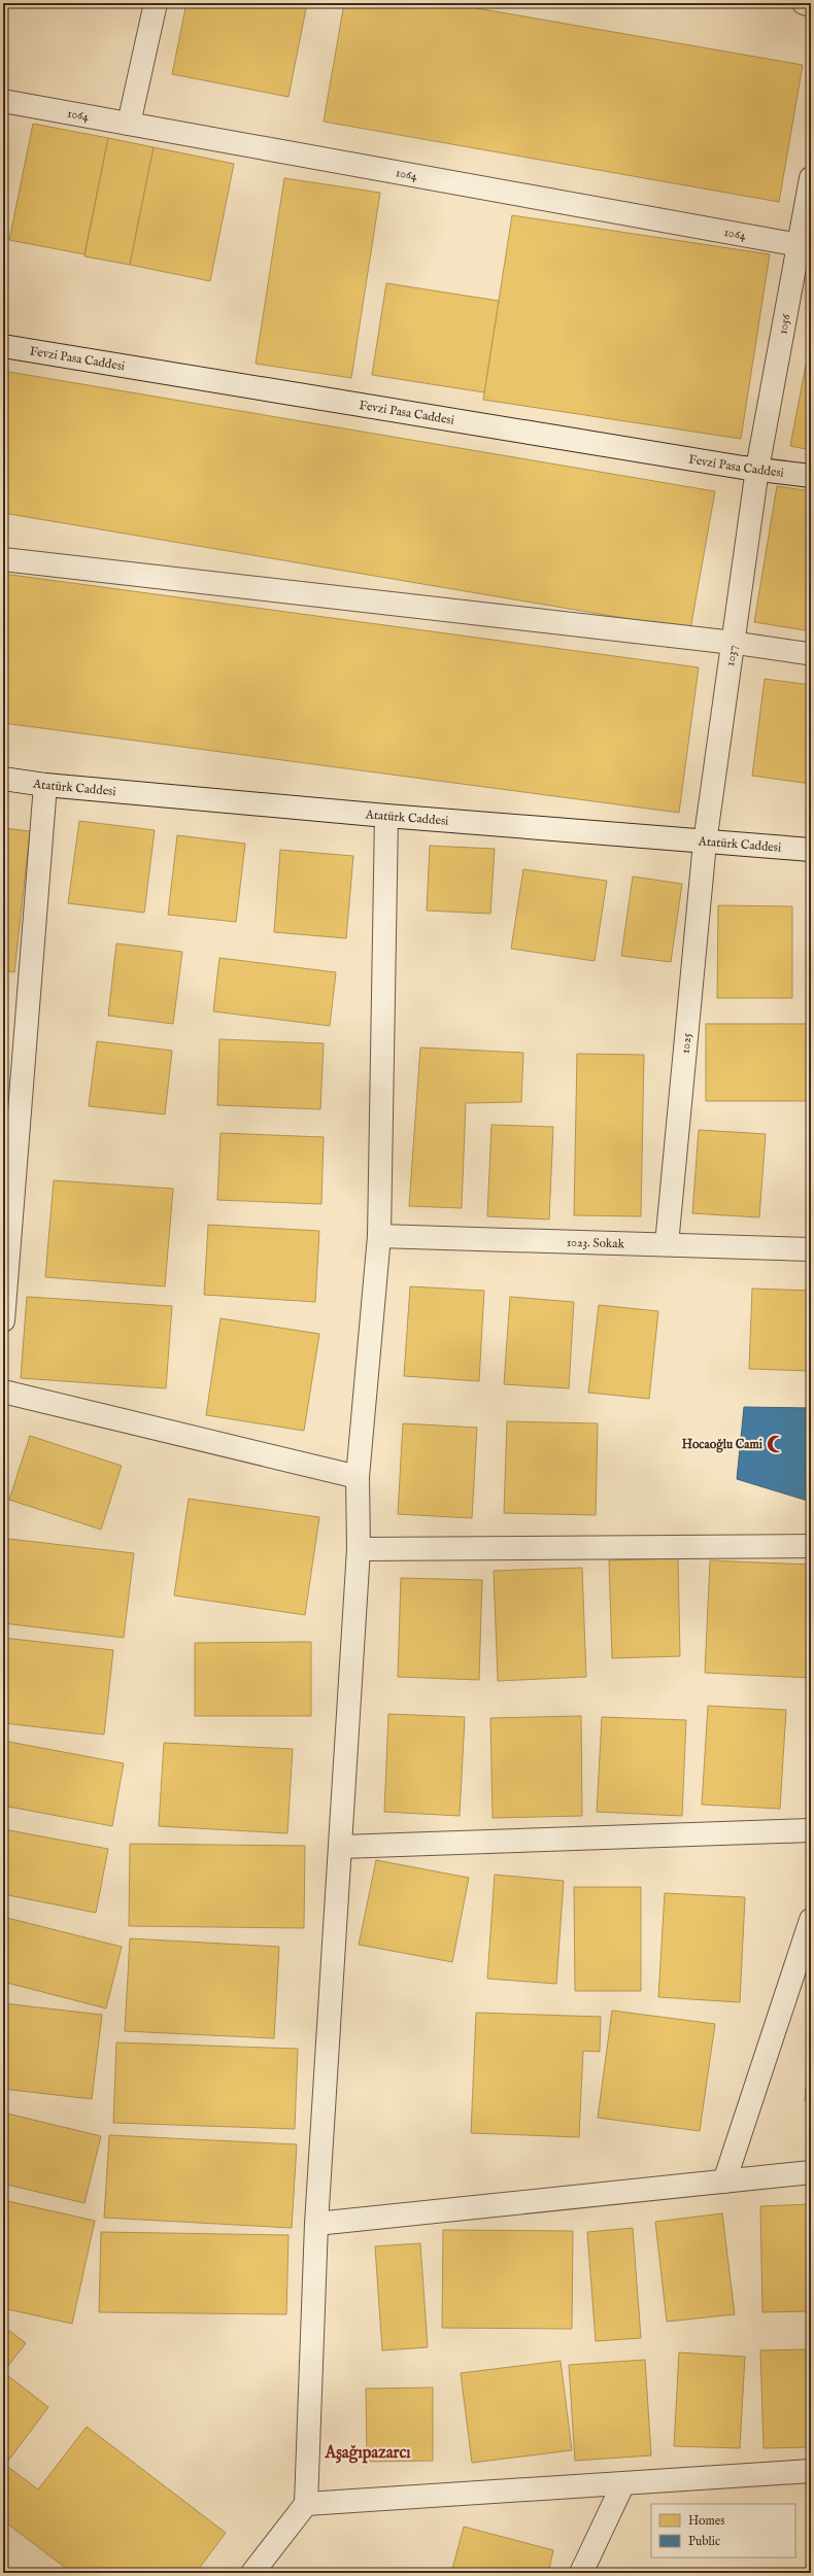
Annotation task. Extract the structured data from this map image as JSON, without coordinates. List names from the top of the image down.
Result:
{
  "streets": {
    "street": [
      "1064",
      "1056",
      "Fevzi Pasa Caddesi",
      "1037",
      "Atatürk Caddesi",
      "1025",
      "1023. Sokak"
    ]
  },
  "crossings": [
    ["1064", "1056"],
    ["1056", "Fevzi Pasa Caddesi"],
    ["1056", "1037"],
    ["Fevzi Pasa Caddesi", "1037"],
    ["1037", "Atatürk Caddesi"],
    ["1037", "1025"],
    ["Atatürk Caddesi", "1025"],
    ["1025", "1023. Sokak"]
  ],
  "districts": ["Aşağıpazarcı"],
  "places": {
    "mosque": ["Hocaoğlu Cami"]
  },
  "legend": ["Homes", "Public"]
}
